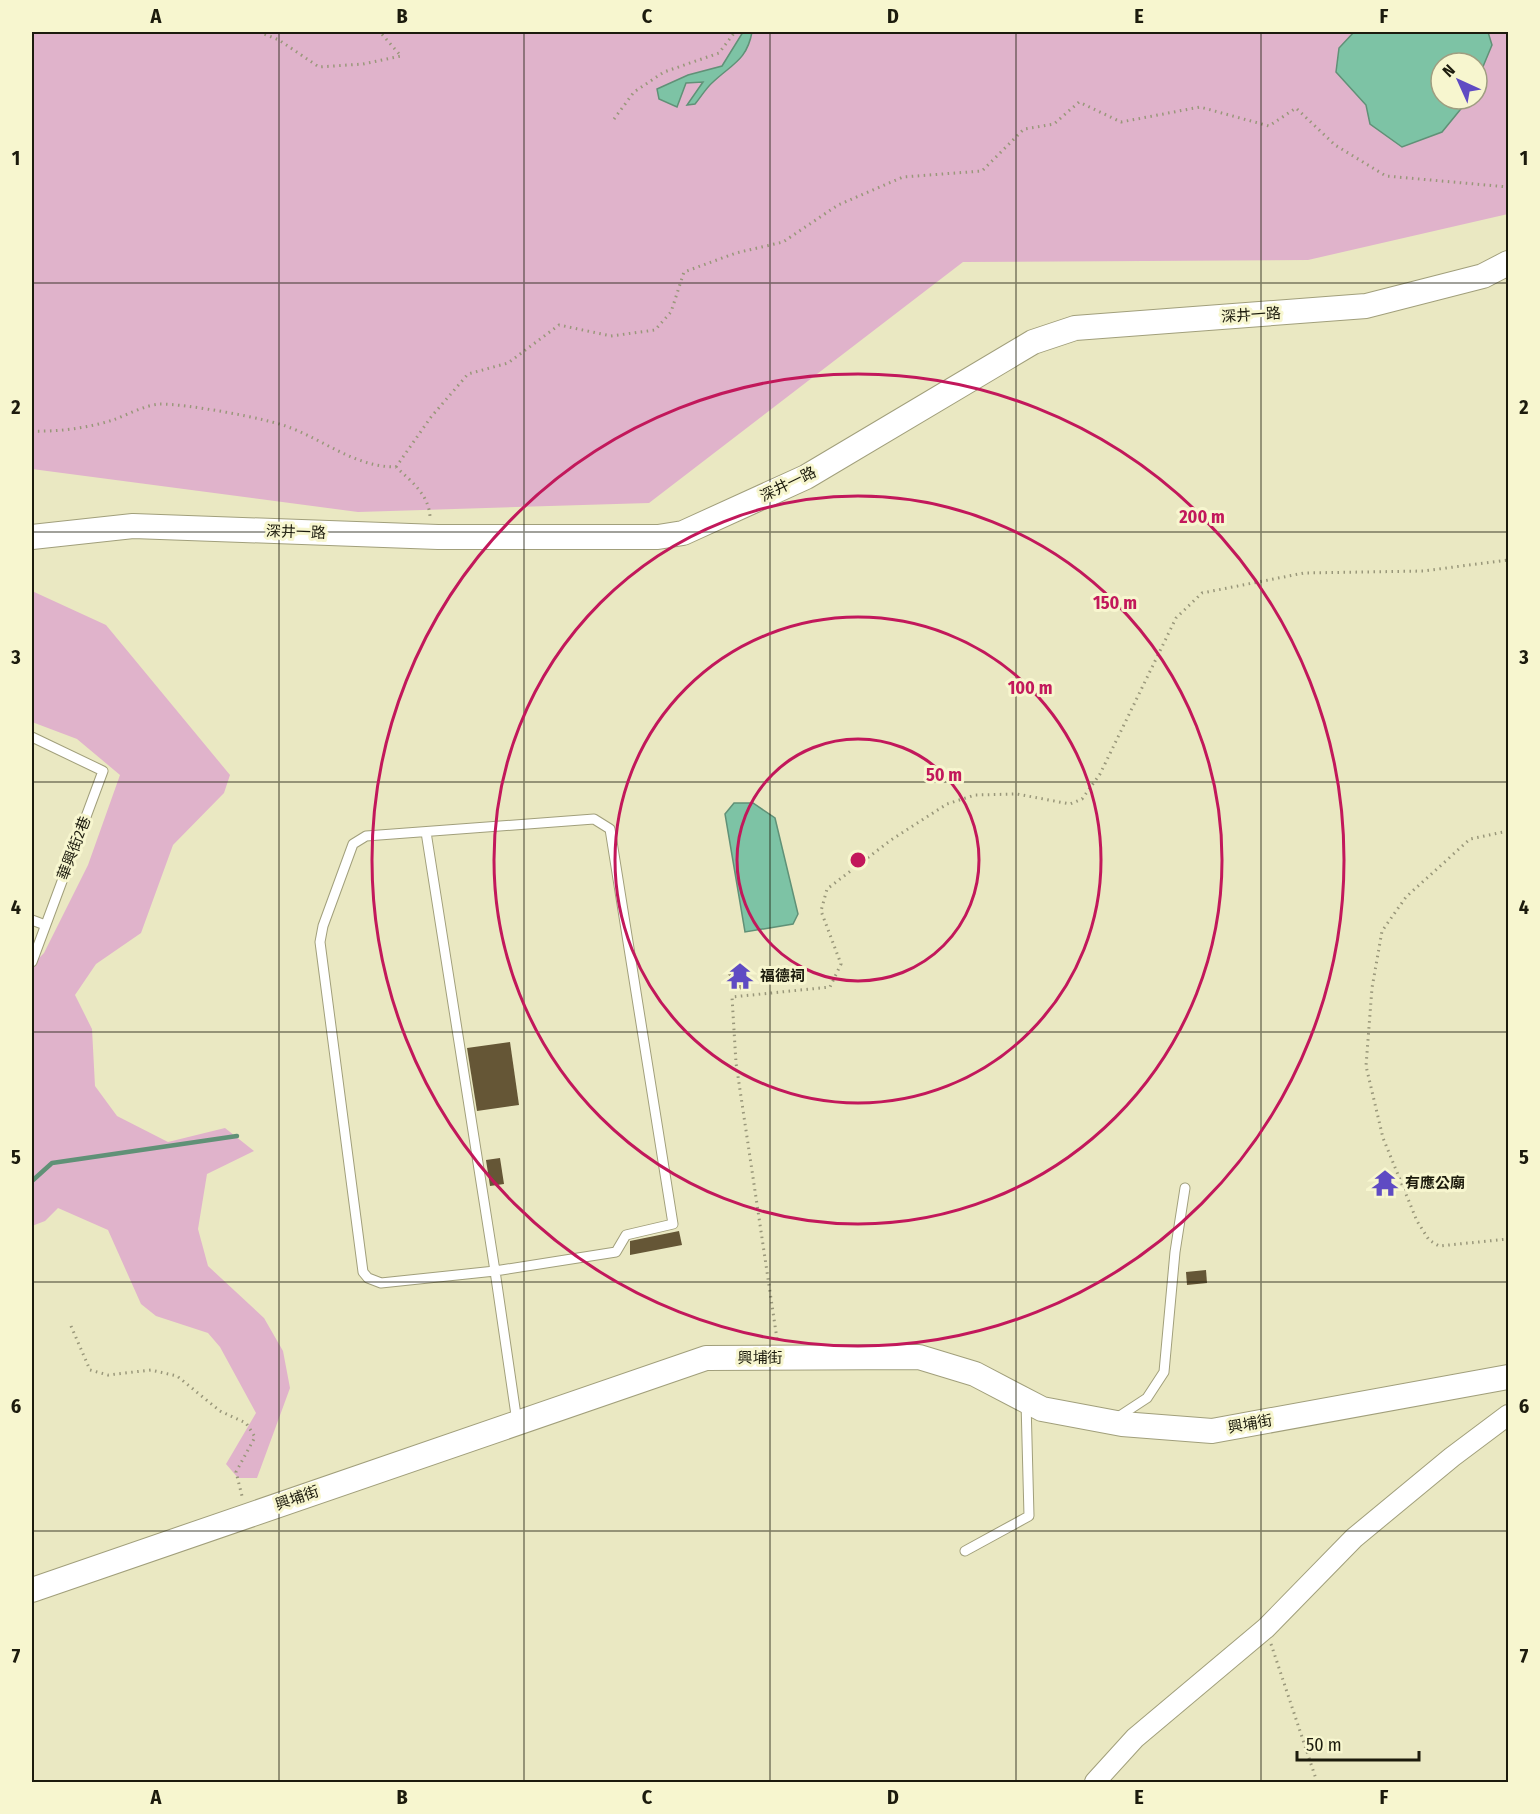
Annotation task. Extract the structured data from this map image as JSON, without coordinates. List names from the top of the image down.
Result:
{
  "streets": {
    "street": ["深井一路", "興埔街"],
    "lane": ["華興街2巷"]
  },
  "places": {
    "temple": ["福德祠", "有應公廟"]
  },
  "scale_bar": "50 m",
  "north": "top left",
  "grid": {
    "columns": [
      "A",
      "B",
      "C",
      "D",
      "E",
      "F"
    ],
    "rows": [
      "1",
      "2",
      "3",
      "4",
      "5",
      "6",
      "7"
    ]
  },
  "rings": [
    "200 m",
    "150 m",
    "100 m",
    "50 m"
  ]
}
